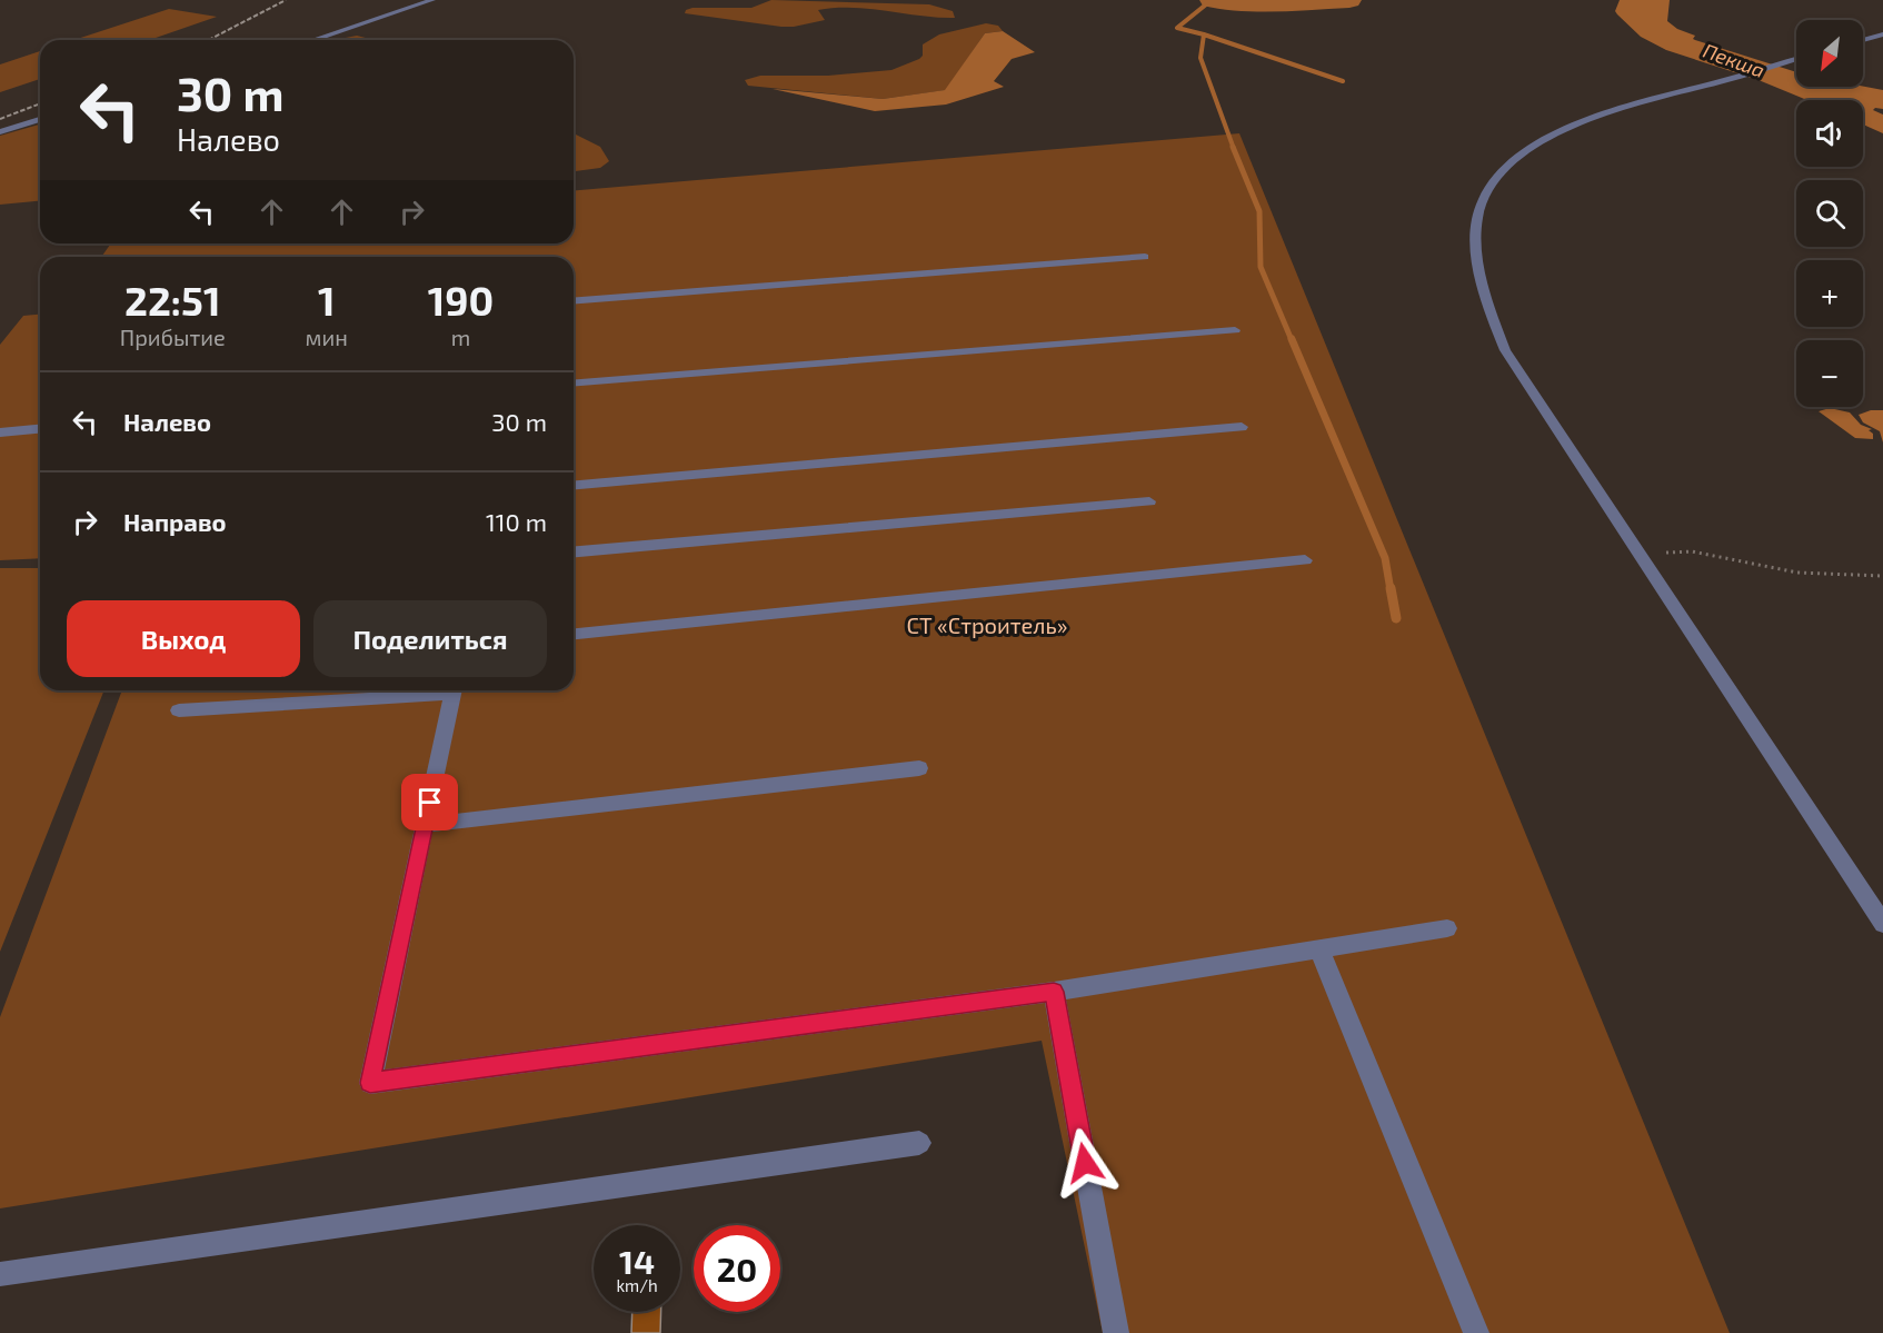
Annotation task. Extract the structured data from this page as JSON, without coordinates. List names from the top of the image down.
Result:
{
  "water": ["Пекша"],
  "parks": ["СТ «Строитель»"],
  "north": "bottom left",
  "page": {
    "map_buttons": ["+", "−"],
    "turn": ["30 m", "Налево"],
    "eta": [
      "22:51",
      "Прибытие",
      "1",
      "мин",
      "190",
      "m"
    ],
    "list": [
      {
        "name": "Налево",
        "value": "30 m"
      },
      {
        "name": "Направо",
        "value": "110 m"
      }
    ],
    "buttons": ["Выход", "Поделиться"],
    "speed": "14 km/h",
    "limit": "20"
  }
}
